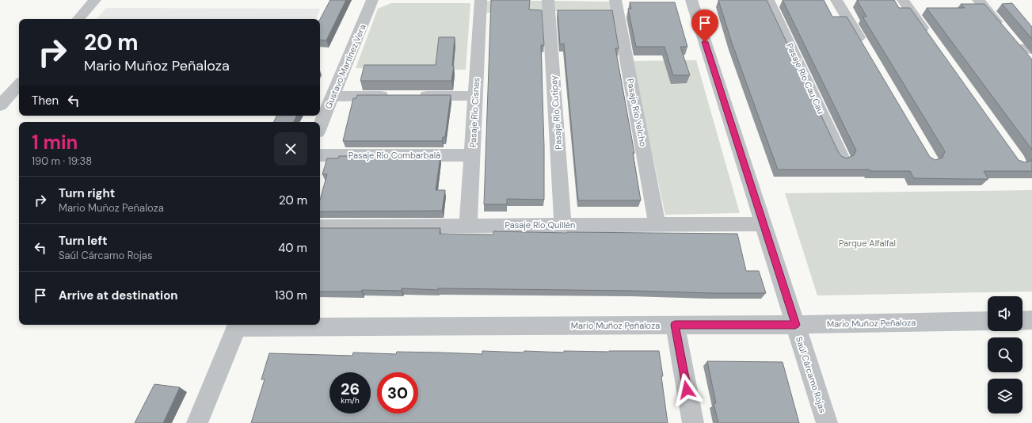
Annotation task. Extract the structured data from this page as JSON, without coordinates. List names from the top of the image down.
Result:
{
  "streets": {
    "street": [
      "Gustavo Martínez Vera",
      "Pasaje Río Cau Cau",
      "Pasaje Río Cisnes",
      "Pasaje Río Cutipay",
      "Pasaje Río Yelcho",
      "Pasaje Río Combarbalá",
      "Pasaje Río Quillén",
      "Mario Muñoz Peñaloza",
      "Saúl Cárcamo Rojas"
    ]
  },
  "crossings": [
    ["Pasaje Río Cisnes", "Pasaje Río Combarbalá"],
    ["Pasaje Río Cisnes", "Pasaje Río Quillén"],
    ["Pasaje Río Cutipay", "Pasaje Río Quillén"],
    ["Pasaje Río Yelcho", "Pasaje Río Quillén"],
    ["Pasaje Río Quillén", "Saúl Cárcamo Rojas"],
    ["Mario Muñoz Peñaloza", "Saúl Cárcamo Rojas"]
  ],
  "parks": ["Parque Alfalfal"],
  "page": {
    "turn": ["20 m", "Mario Muñoz Peñaloza"],
    "then": "Then",
    "heading": ["1 min", "190 m · 19:38"],
    "list": [
      {
        "name": "Turn right",
        "note": "Mario Muñoz Peñaloza",
        "value": "20 m"
      },
      {
        "name": "Turn left",
        "note": "Saúl Cárcamo Rojas",
        "value": "40 m"
      },
      {
        "name": "Arrive at destination",
        "value": "130 m"
      }
    ],
    "speed": "26 km/h",
    "limit": "30"
  }
}
